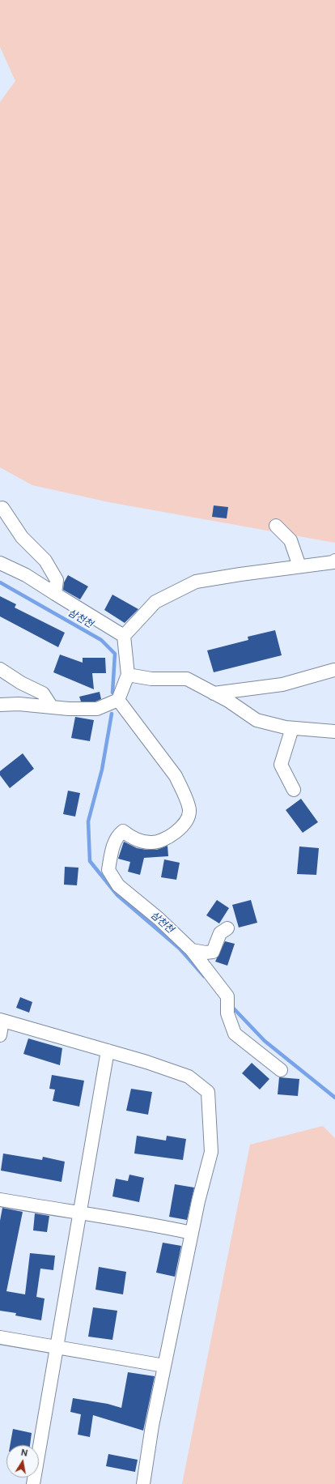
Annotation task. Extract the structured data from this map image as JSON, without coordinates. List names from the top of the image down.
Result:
{
  "water": ["삼천천"],
  "north": "top"
}
